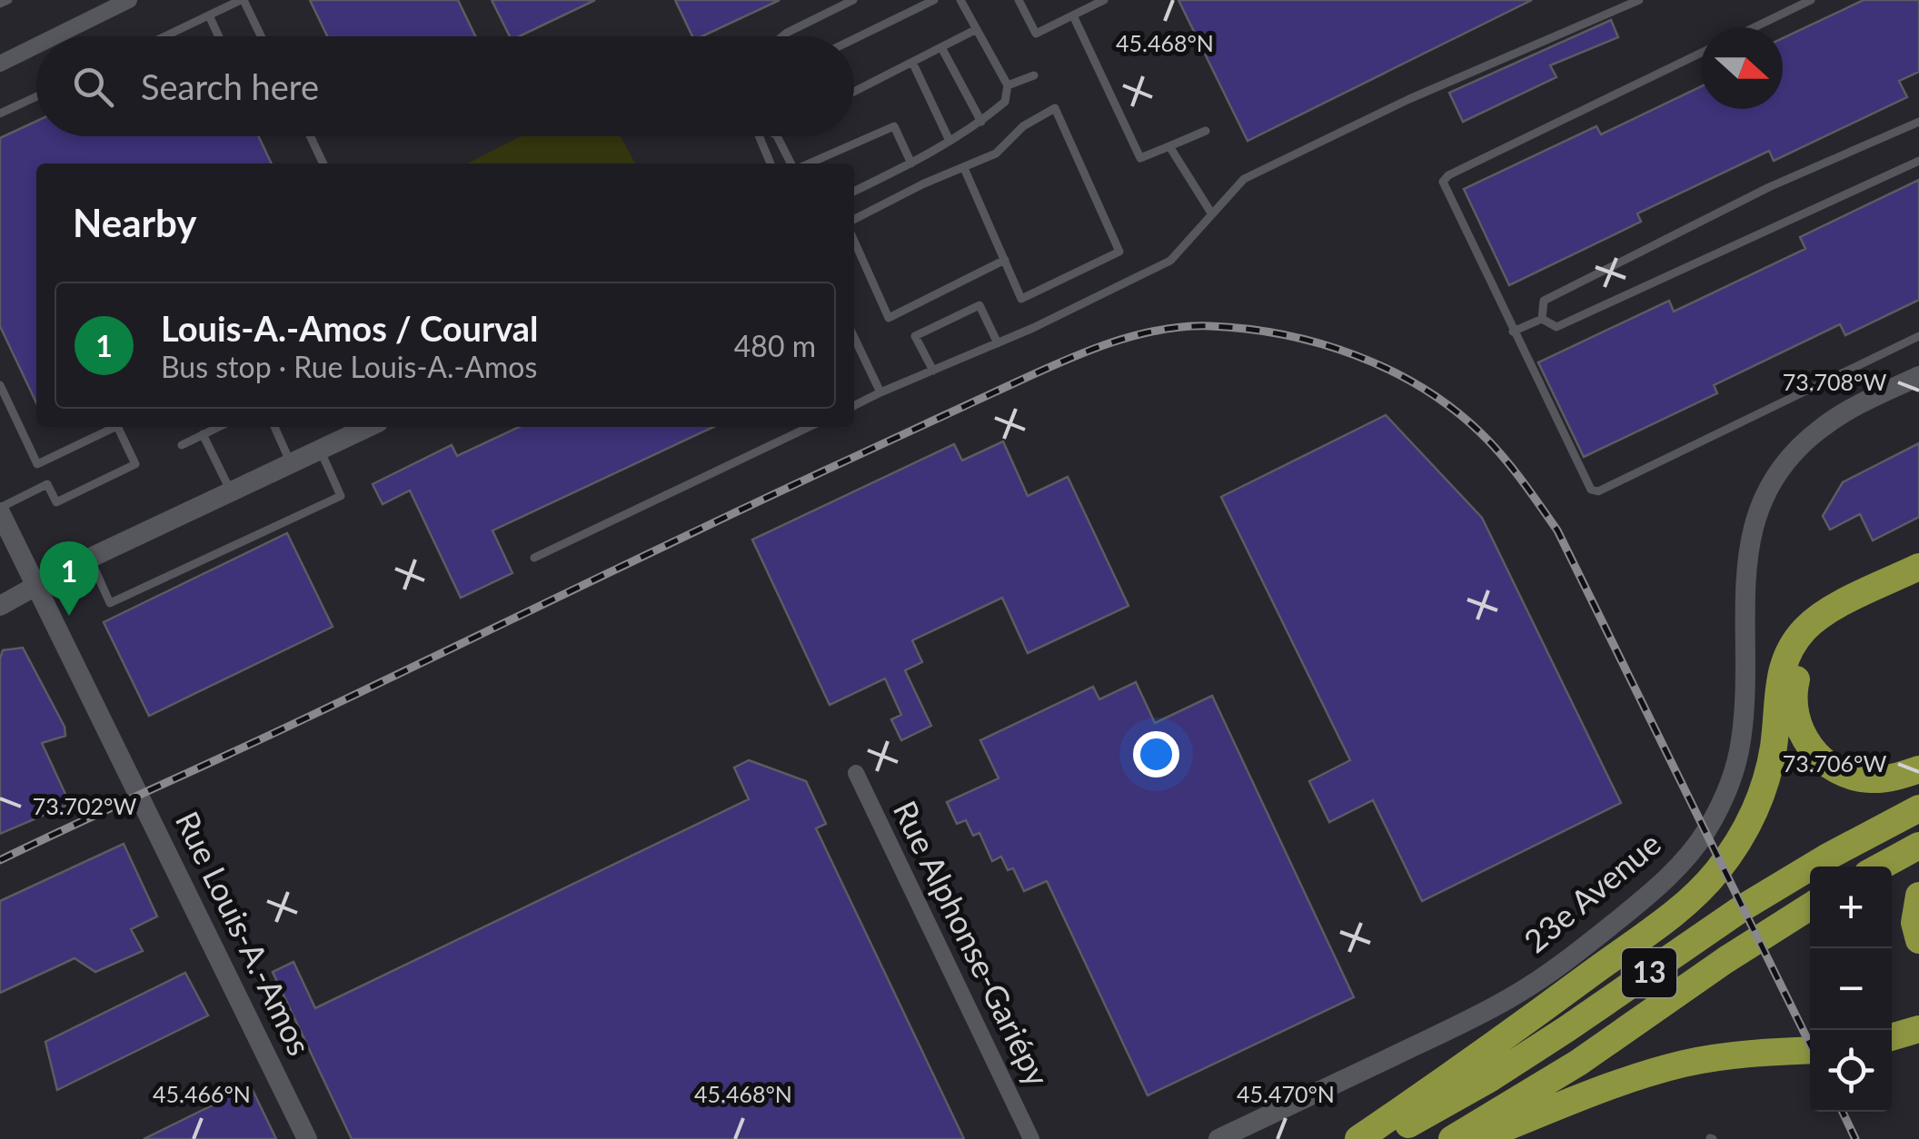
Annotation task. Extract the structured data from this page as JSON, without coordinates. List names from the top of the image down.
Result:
{
  "streets": {
    "highway": ["13"],
    "street": ["23e Avenue", "Rue Louis-A.-Amos", "Rue Alphonse-Gariépy"]
  },
  "north": "right",
  "page": {
    "search": "Search here",
    "heading": "Nearby",
    "list": [
      {
        "mark": "1",
        "name": "Louis-A.-Amos / Courval",
        "note": "Bus stop · Rue Louis-A.-Amos",
        "value": "480 m"
      }
    ],
    "pins": "1",
    "map_buttons": ["+", "−"]
  },
  "coordinates": [
    "45.468°N",
    "73.708°W",
    "73.706°W",
    "73.702°W",
    "45.466°N",
    "45.470°N"
  ]
}
